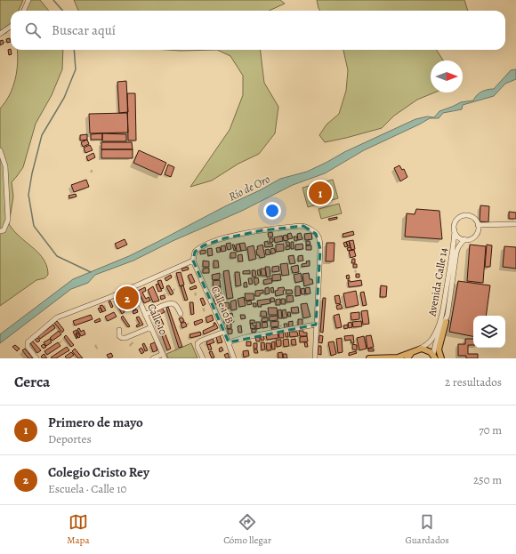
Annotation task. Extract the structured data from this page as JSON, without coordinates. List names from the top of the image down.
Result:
{
  "streets": {
    "street": ["Avenida Calle 14", "Calle 10B", "Calle 10"]
  },
  "water": ["Río de Oro"],
  "north": "right",
  "page": {
    "search": "Buscar aquí",
    "pins": ["1", "2"],
    "heading": ["Cerca", "2 resultados"],
    "list": [
      {
        "mark": "1",
        "name": "Primero de mayo",
        "note": "Deportes",
        "value": "70 m"
      },
      {
        "mark": "2",
        "name": "Colegio Cristo Rey",
        "note": "Escuela · Calle 10",
        "value": "250 m"
      }
    ],
    "nav": ["Mapa", "Cómo llegar", "Guardados"]
  }
}
